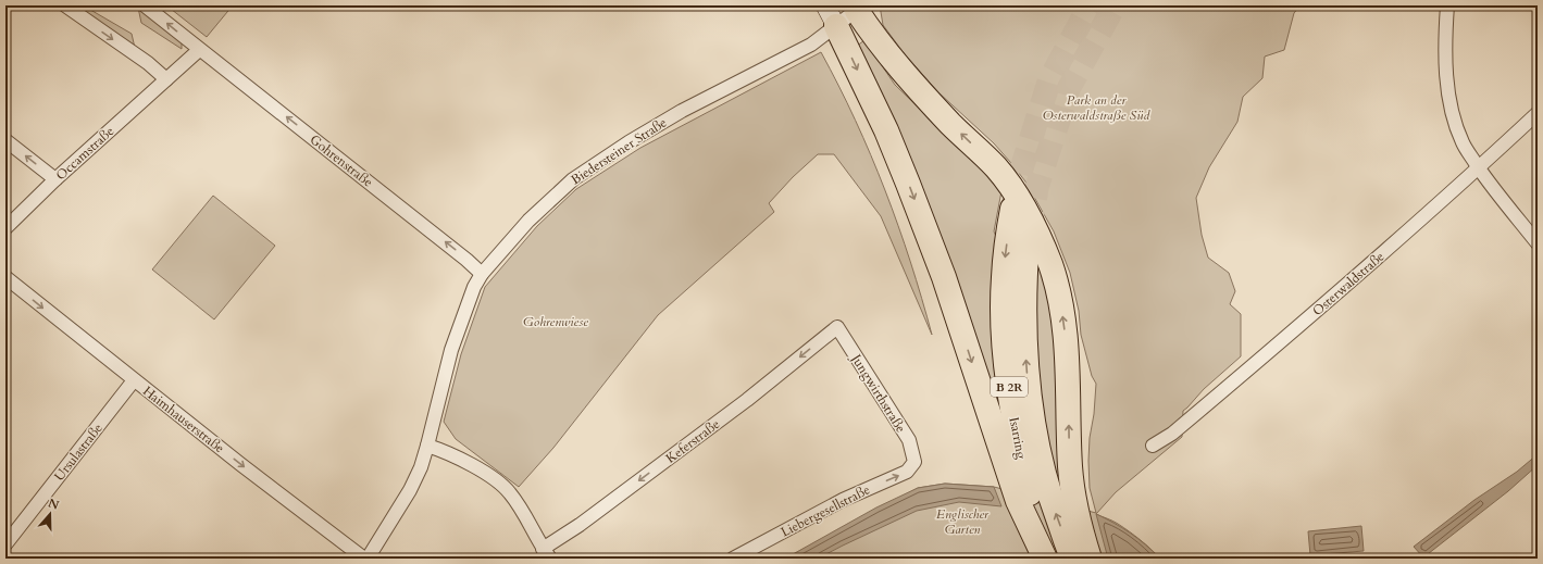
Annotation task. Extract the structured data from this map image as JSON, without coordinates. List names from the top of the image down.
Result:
{
  "streets": {
    "highway": ["B 2R", "Isarring"],
    "street": [
      "Biedersteiner Straße",
      "Occamstraße",
      "Gohrenstraße",
      "Osterwaldstraße",
      "Jungwirthstraße",
      "Haimhauserstraße",
      "Keferstraße",
      "Ursulastraße",
      "Liebergesellstraße"
    ]
  },
  "crossings": [
    ["Biedersteiner Straße", "Gohrenstraße"],
    ["Biedersteiner Straße", "Haimhauserstraße"],
    ["Occamstraße", "Gohrenstraße"],
    ["Jungwirthstraße", "Keferstraße"],
    ["Jungwirthstraße", "Liebergesellstraße"],
    ["Haimhauserstraße", "Ursulastraße"]
  ],
  "one_way": [
    "Gohrenstraße",
    "Haimhauserstraße",
    "Keferstraße",
    "Liebergesellstraße"
  ],
  "parks": ["Park an der Osterwaldstraße Süd", "Gohrenwiese", "Englischer Garten"],
  "north": "top"
}
